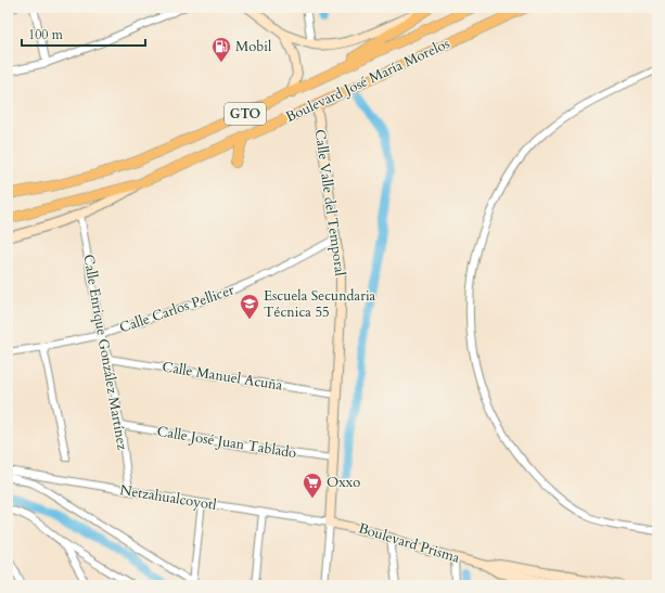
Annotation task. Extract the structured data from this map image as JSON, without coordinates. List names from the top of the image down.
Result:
{
  "streets": {
    "main road": ["Boulevard José María Morelos", "GTO"],
    "street": [
      "Calle Valle del Temporal",
      "Calle Carlos Pellicer",
      "Calle Enrique González Martínez",
      "Calle Manuel Acuña",
      "Calle José Juan Tablado",
      "Netzahualcoyotl",
      "Boulevard Prisma"
    ]
  },
  "crossings": [
    ["Boulevard José María Morelos", "GTO"],
    ["Boulevard José María Morelos", "Calle Valle del Temporal"],
    ["Calle Valle del Temporal", "Calle Carlos Pellicer"],
    ["Calle Valle del Temporal", "Calle Manuel Acuña"],
    ["Calle Valle del Temporal", "Calle José Juan Tablado"],
    ["Calle Valle del Temporal", "Netzahualcoyotl"],
    ["Calle Valle del Temporal", "Boulevard Prisma"],
    ["Calle Carlos Pellicer", "Calle Enrique González Martínez"],
    ["Calle Enrique González Martínez", "Calle Manuel Acuña"],
    ["Calle Enrique González Martínez", "Calle José Juan Tablado"],
    ["Calle Enrique González Martínez", "Netzahualcoyotl"],
    ["Netzahualcoyotl", "Boulevard Prisma"]
  ],
  "places": {
    "fuel station": ["Mobil"],
    "school or university": ["Escuela Secundaria Técnica 55"],
    "supermarket": ["Oxxo"]
  },
  "scale_bar": "100 m"
}
